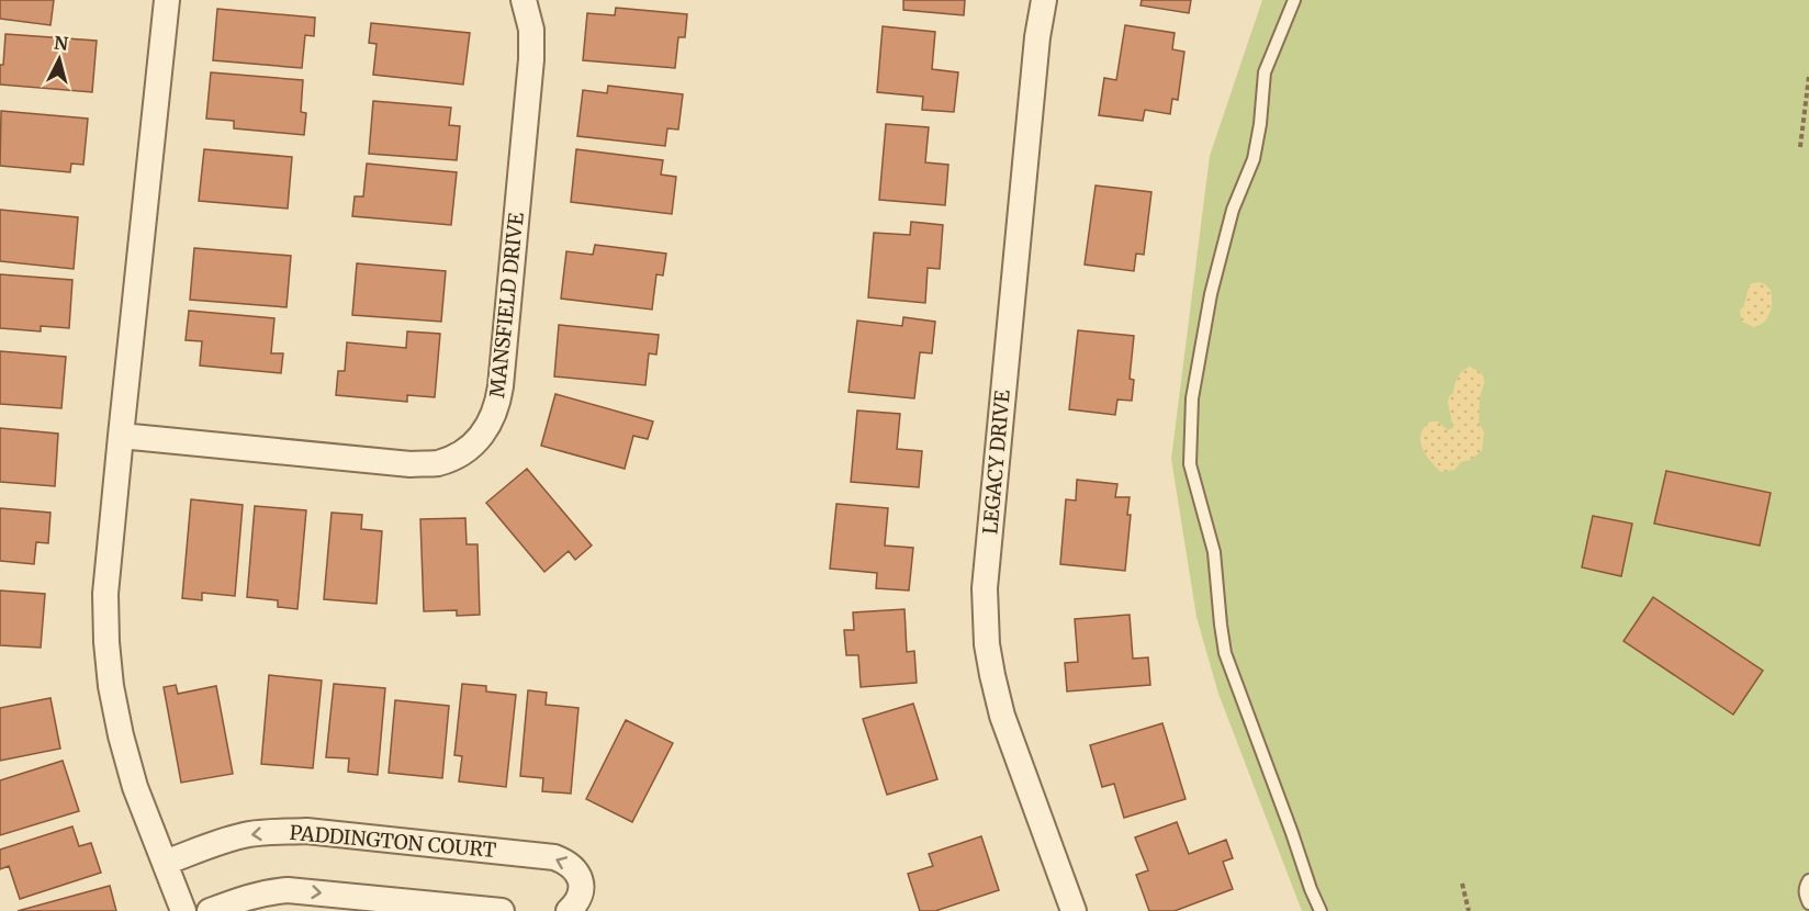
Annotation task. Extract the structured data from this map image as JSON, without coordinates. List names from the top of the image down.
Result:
{
  "streets": {
    "street": ["MANSFIELD DRIVE", "LEGACY DRIVE", "PADDINGTON COURT"]
  },
  "north": "top"
}
